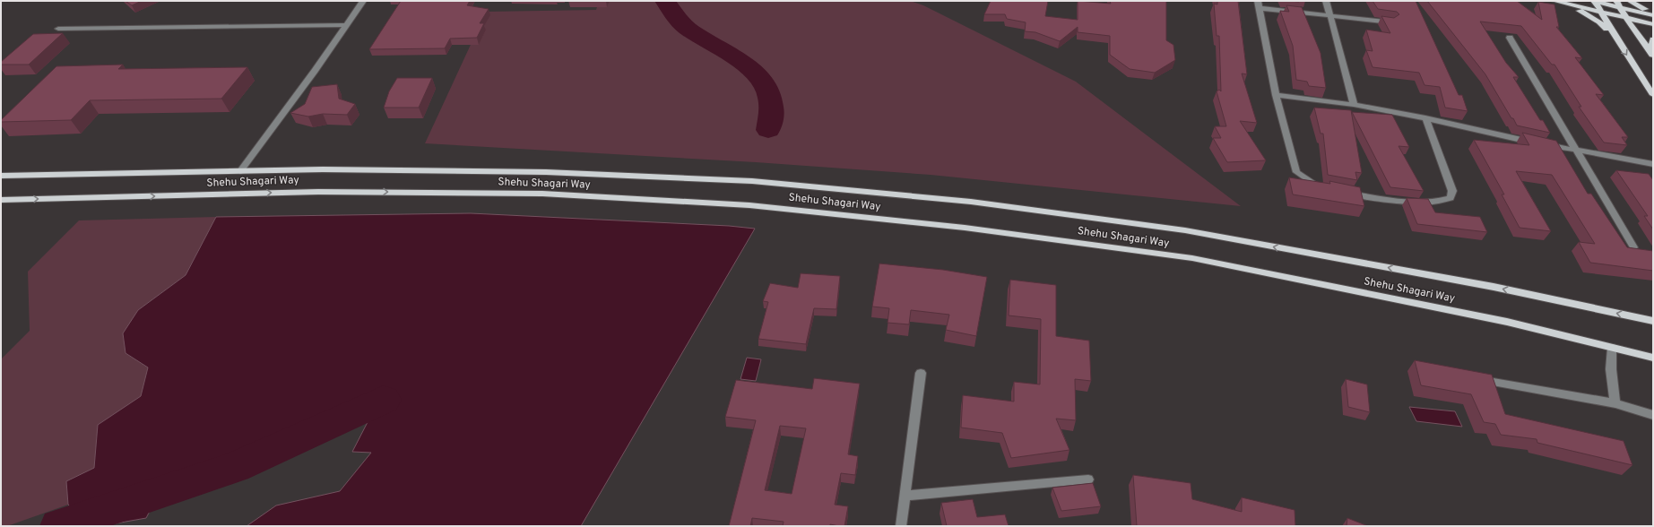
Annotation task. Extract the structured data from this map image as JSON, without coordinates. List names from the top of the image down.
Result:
{
  "streets": {
    "main road": ["Shehu Shagari Way"]
  }
}
